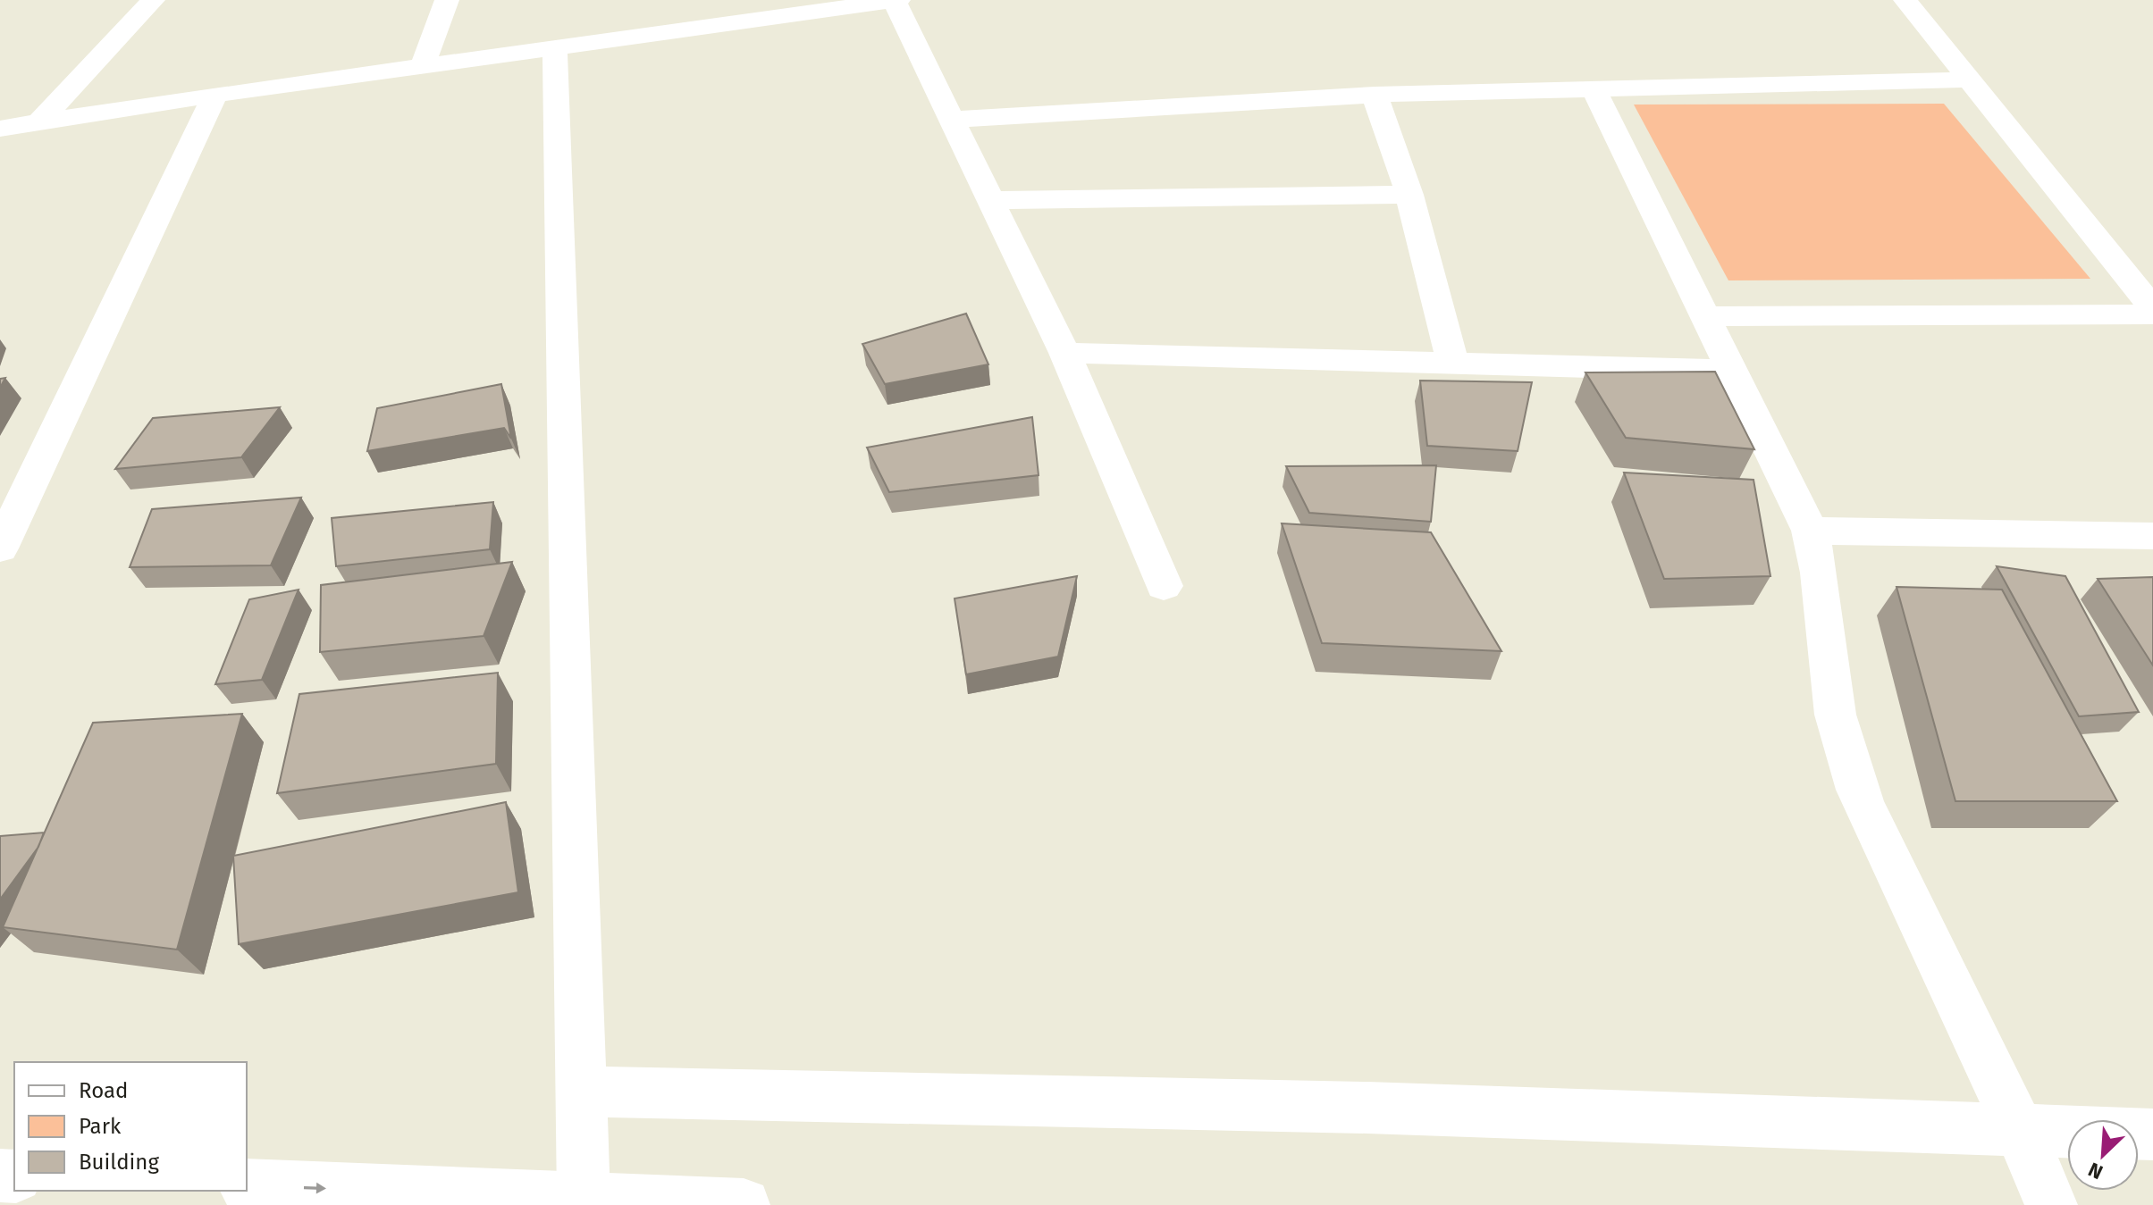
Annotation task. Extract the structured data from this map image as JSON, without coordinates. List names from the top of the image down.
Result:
{
  "legend": ["Road", "Park", "Building"],
  "north": "bottom left"
}
